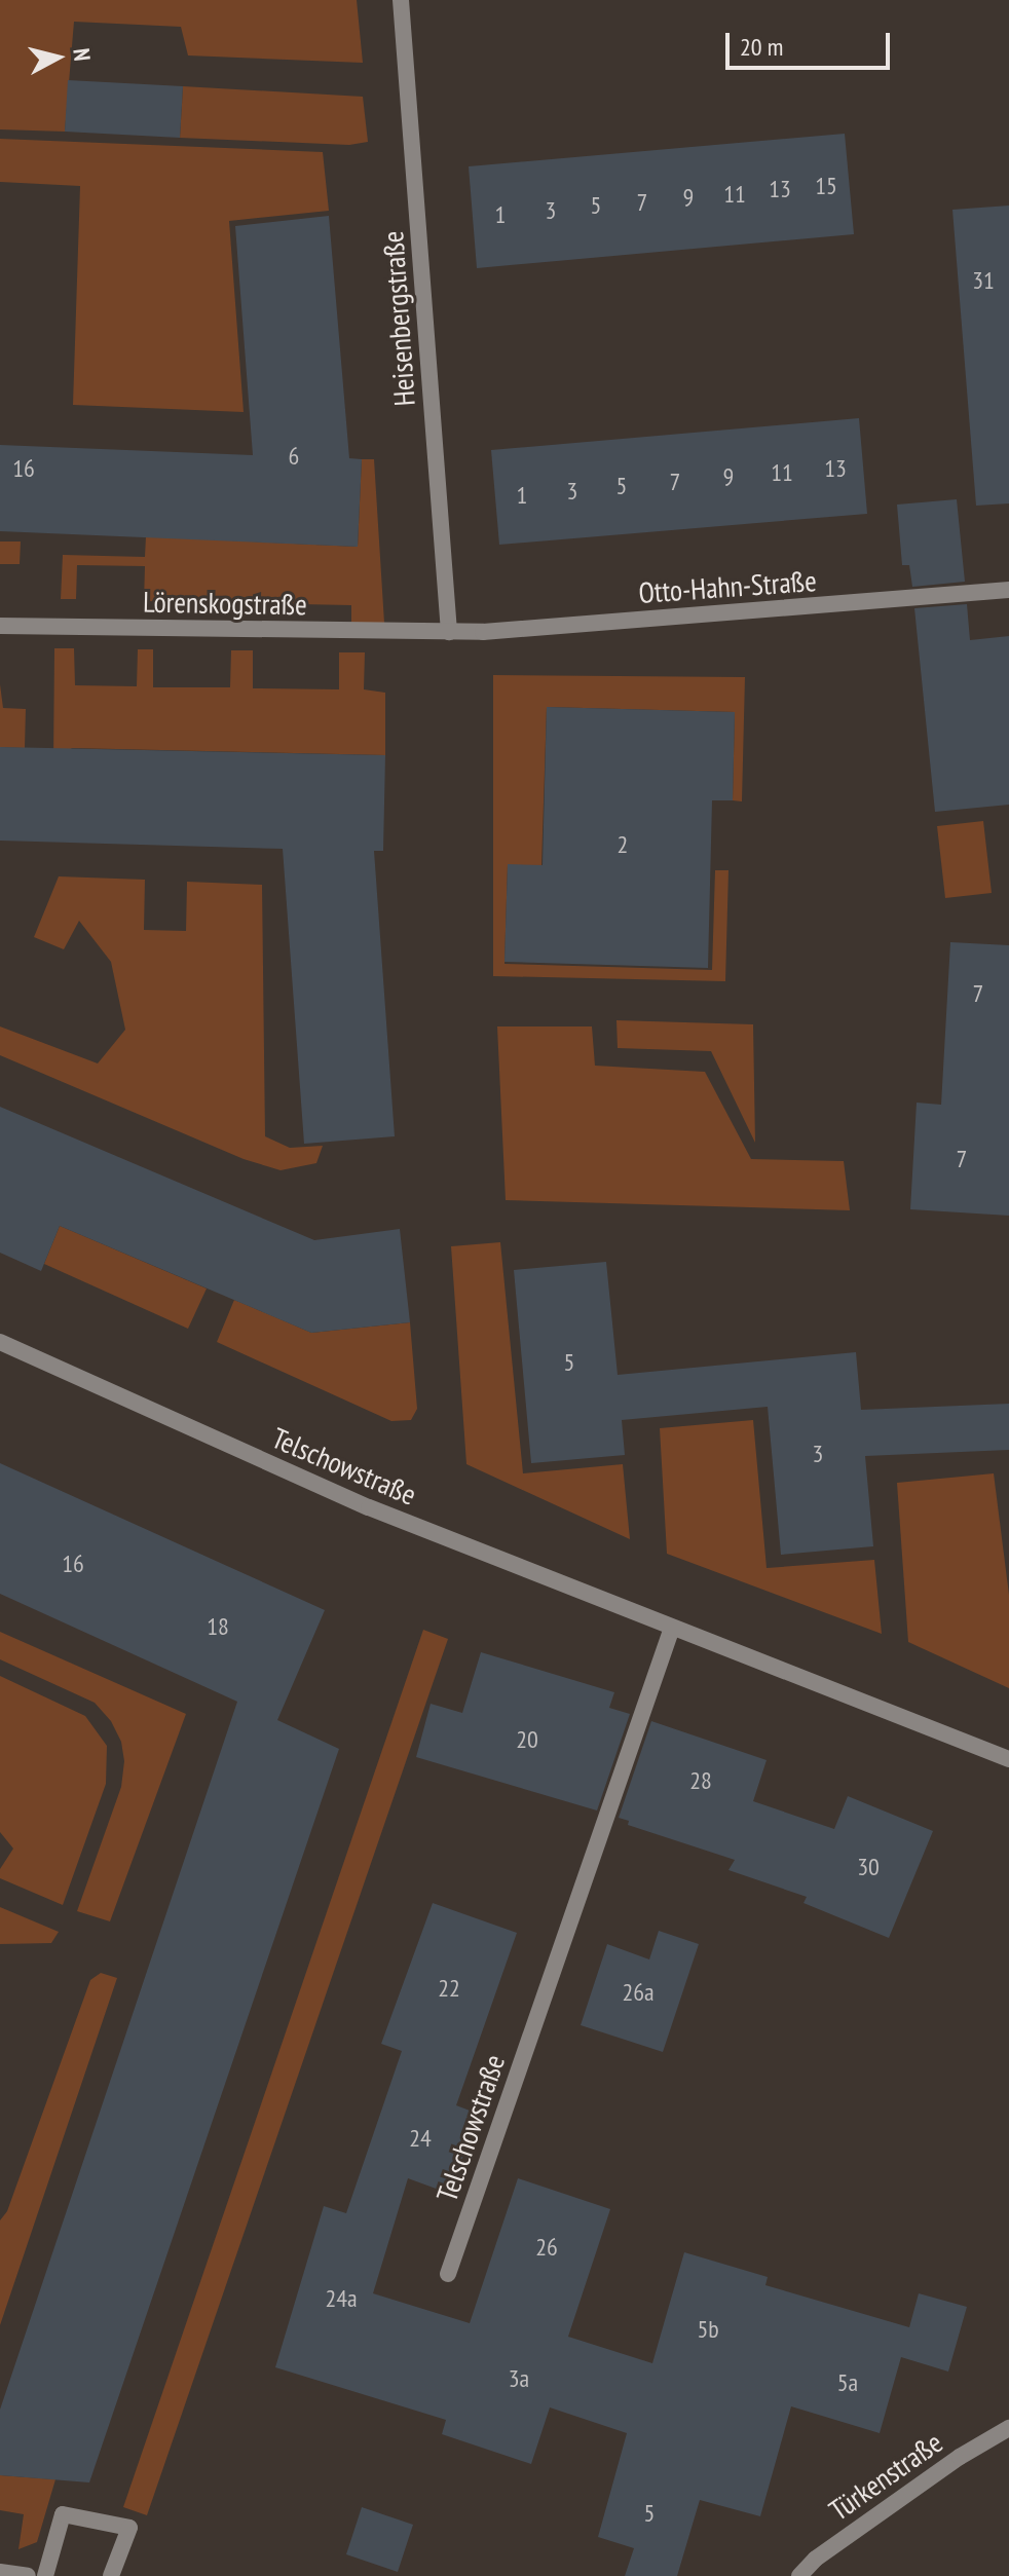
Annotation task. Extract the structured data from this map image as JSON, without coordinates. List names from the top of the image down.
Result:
{
  "streets": {
    "street": [
      "Heisenbergstraße",
      "Otto-Hahn-Straße",
      "Lörenskogstraße",
      "Telschowstraße",
      "Türkenstraße"
    ]
  },
  "crossings": [
    ["Heisenbergstraße", "Otto-Hahn-Straße"],
    ["Heisenbergstraße", "Lörenskogstraße"],
    ["Otto-Hahn-Straße", "Lörenskogstraße"]
  ],
  "house_numbers": [
    "15",
    "13",
    "11",
    "9",
    "7",
    "5",
    "3",
    "1",
    "31",
    "6",
    "16",
    "13",
    "11",
    "9",
    "7",
    "5",
    "3",
    "1",
    "2",
    "7",
    "7",
    "5",
    "3",
    "16",
    "18",
    "20",
    "28",
    "30",
    "22",
    "26a",
    "24",
    "26",
    "24a",
    "5b",
    "3a",
    "5a",
    "5"
  ],
  "scale_bar": "20 m",
  "north": "right"
}
